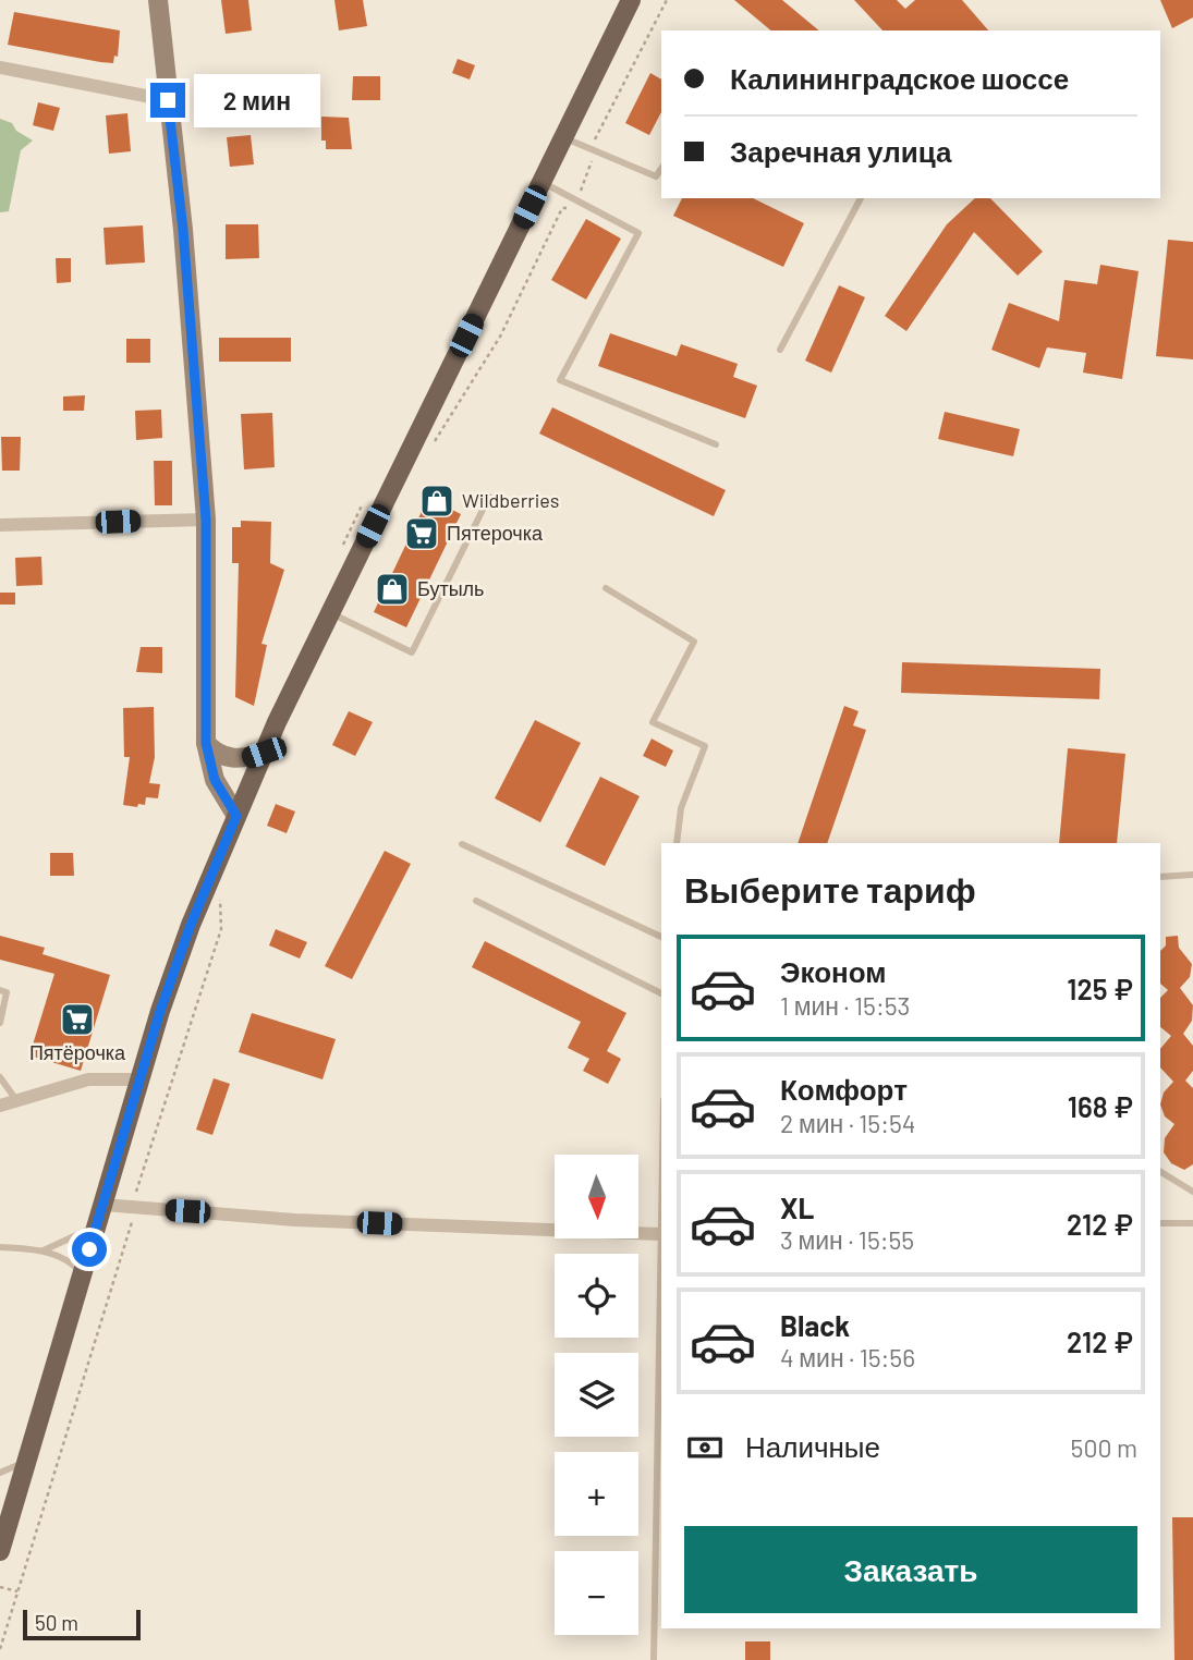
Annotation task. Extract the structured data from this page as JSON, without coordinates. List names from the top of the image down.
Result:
{
  "places": {
    "shop": ["Wildberries", "Бутыль"],
    "supermarket": ["Пятерочка", "Пятёрочка"]
  },
  "scale_bar": "50 m",
  "north": "bottom",
  "page": {
    "banner": ["Калининградское шоссе", "Заречная улица"],
    "bubble": "2 мин",
    "heading": "Выберите тариф",
    "list": [
      {
        "name": "Эконом",
        "note": "1 мин · 15:53",
        "value": "125 ₽"
      },
      {
        "name": "Комфорт",
        "note": "2 мин · 15:54",
        "value": "168 ₽"
      },
      {
        "name": "XL",
        "note": "3 мин · 15:55",
        "value": "212 ₽"
      },
      {
        "name": "Black",
        "note": "4 мин · 15:56",
        "value": "212 ₽"
      }
    ],
    "map_buttons": ["+", "−"],
    "pay": ["Наличные", "500 m"],
    "buttons": "Заказать",
    "scale": "50 m"
  }
}
